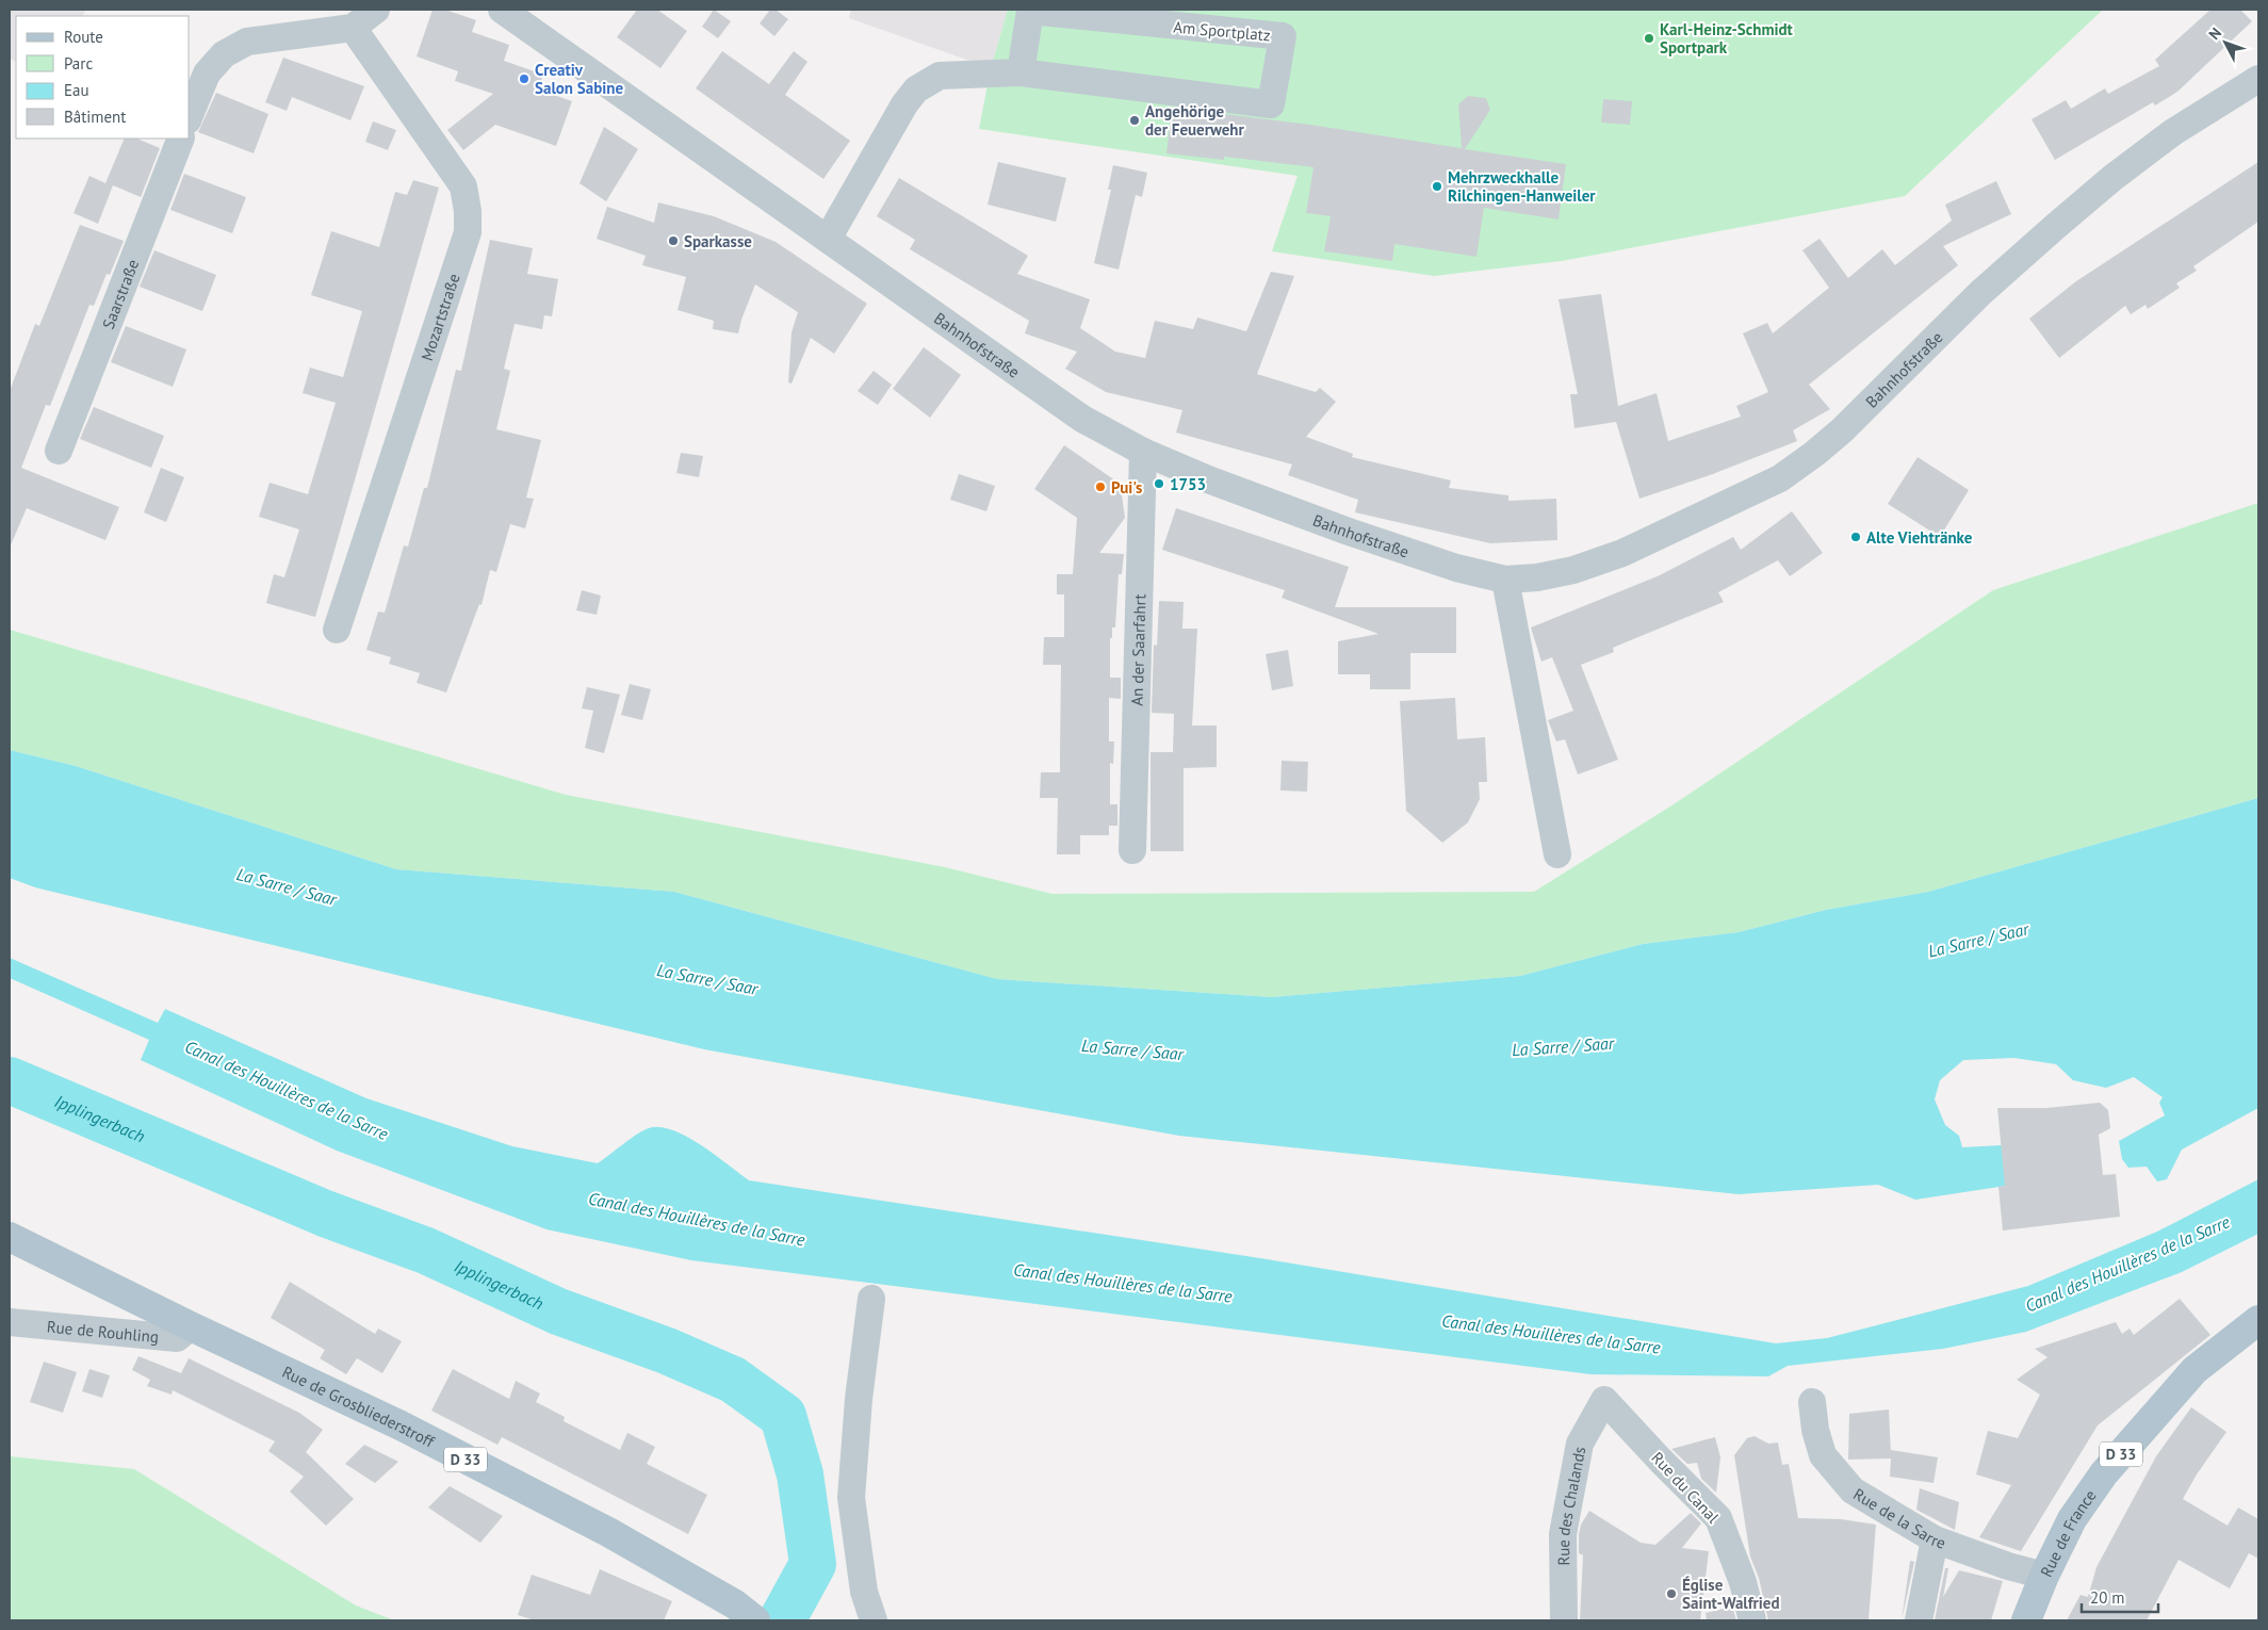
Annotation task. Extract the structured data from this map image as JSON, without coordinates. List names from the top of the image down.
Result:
{
  "streets": {
    "main road": ["Rue de Grosbliederstroff", "D 33", "Rue de France"],
    "street": [
      "Am Sportplatz",
      "Saarstraße",
      "Mozartstraße",
      "Bahnhofstraße",
      "An der Saarfahrt",
      "Rue de Rouhling",
      "Rue du Canal",
      "Rue des Chalands",
      "Rue de la Sarre"
    ]
  },
  "crossings": [
    ["Am Sportplatz", "Bahnhofstraße"],
    ["Bahnhofstraße", "An der Saarfahrt"],
    ["Rue de Rouhling", "Rue de Grosbliederstroff"],
    ["Rue du Canal", "Rue des Chalands"],
    ["Rue de la Sarre", "Rue de France"]
  ],
  "water": ["La Sarre / Saar", "Canal des Houillères de la Sarre", "Ipplingerbach"],
  "places": [
    "Karl-Heinz-Schmidt Sportpark",
    "Creativ Salon Sabine",
    "Angehörige der Feuerwehr",
    "Mehrzweckhalle Rilchingen-Hanweiler",
    "Sparkasse",
    "1753",
    "Pui's",
    "Alte Viehtränke",
    "Église Saint-Walfried"
  ],
  "legend": [
    "Route",
    "Parc",
    "Eau",
    "Bâtiment"
  ],
  "scale_bar": "20 m",
  "north": "top left"
}
